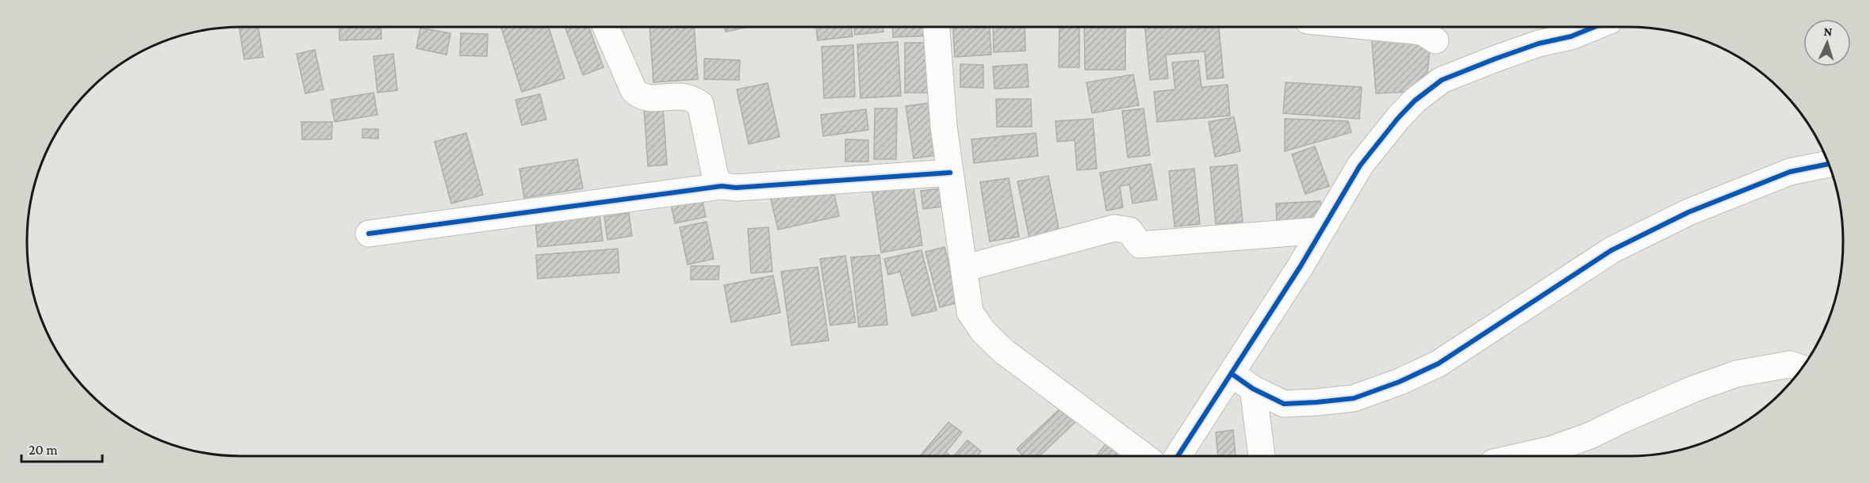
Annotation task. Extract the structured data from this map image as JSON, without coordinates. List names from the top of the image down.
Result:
{
  "scale_bar": "20 m",
  "north": "top"
}
